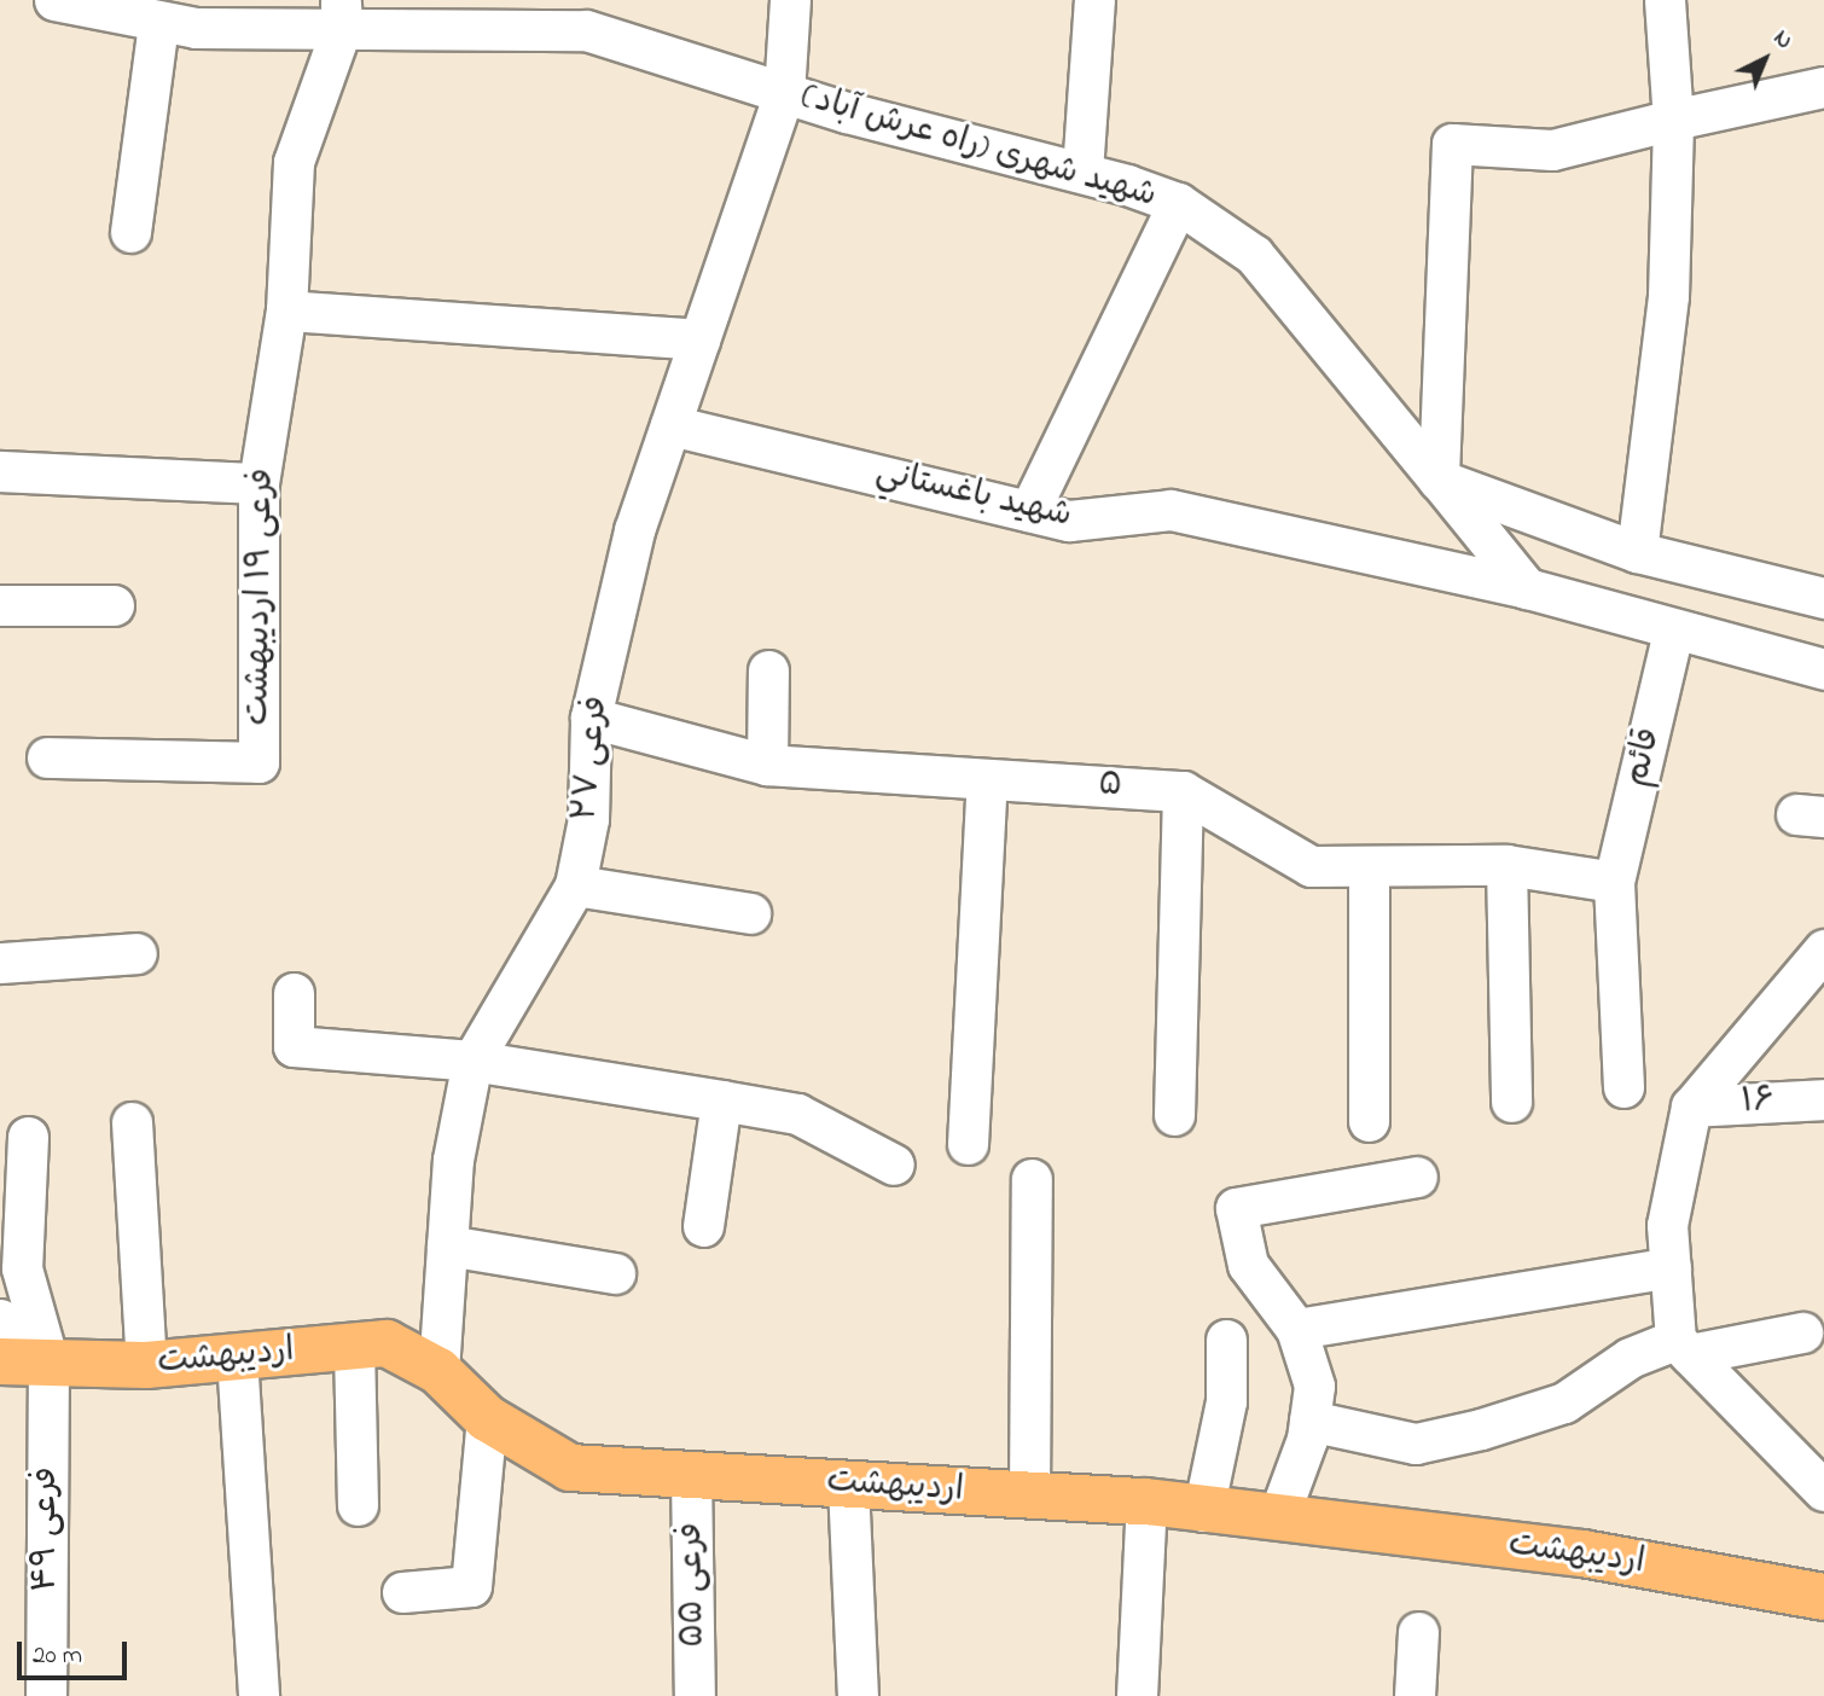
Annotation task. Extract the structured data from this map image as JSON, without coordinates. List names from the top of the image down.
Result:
{
  "streets": {
    "main road": ["اردیبهشت"],
    "street": [
      "شهید شهری (راه عرش آباد)",
      "شهيد باغستاني",
      "فرعی ۱۹ اردیبهشت",
      "قائم",
      "فرعی ۲۷",
      "۵",
      "۱۶",
      "فرعی ۴۹",
      "فرعی ۵۵"
    ]
  },
  "crossings": [
    ["شهید شهری (راه عرش آباد)", "شهيد باغستاني"],
    ["شهید شهری (راه عرش آباد)", "فرعی ۱۹ اردیبهشت"],
    ["شهید شهری (راه عرش آباد)", "فرعی ۲۷"],
    ["شهيد باغستاني", "قائم"],
    ["شهيد باغستاني", "فرعی ۲۷"],
    ["قائم", "۵"],
    ["فرعی ۲۷", "۵"],
    ["فرعی ۲۷", "اردیبهشت"],
    ["اردیبهشت", "فرعی ۴۹"],
    ["اردیبهشت", "فرعی ۵۵"]
  ],
  "scale_bar": "20 m",
  "north": "top right"
}
